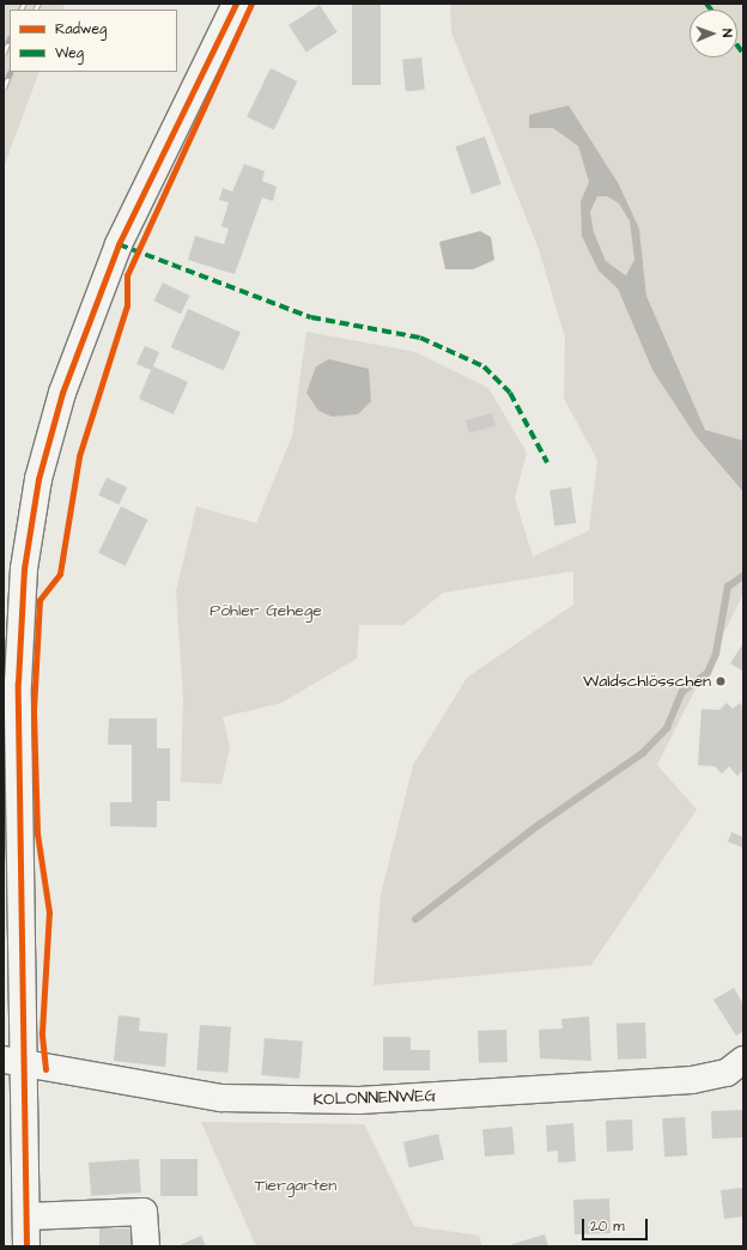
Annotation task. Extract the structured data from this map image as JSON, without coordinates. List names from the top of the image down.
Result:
{
  "streets": {
    "street": ["KOLONNENWEG"]
  },
  "parks": ["Pöhler Gehege", "Tiergarten"],
  "places": ["Waldschlösschen"],
  "legend": ["Radweg", "Weg"],
  "scale_bar": "20 m",
  "north": "right"
}
